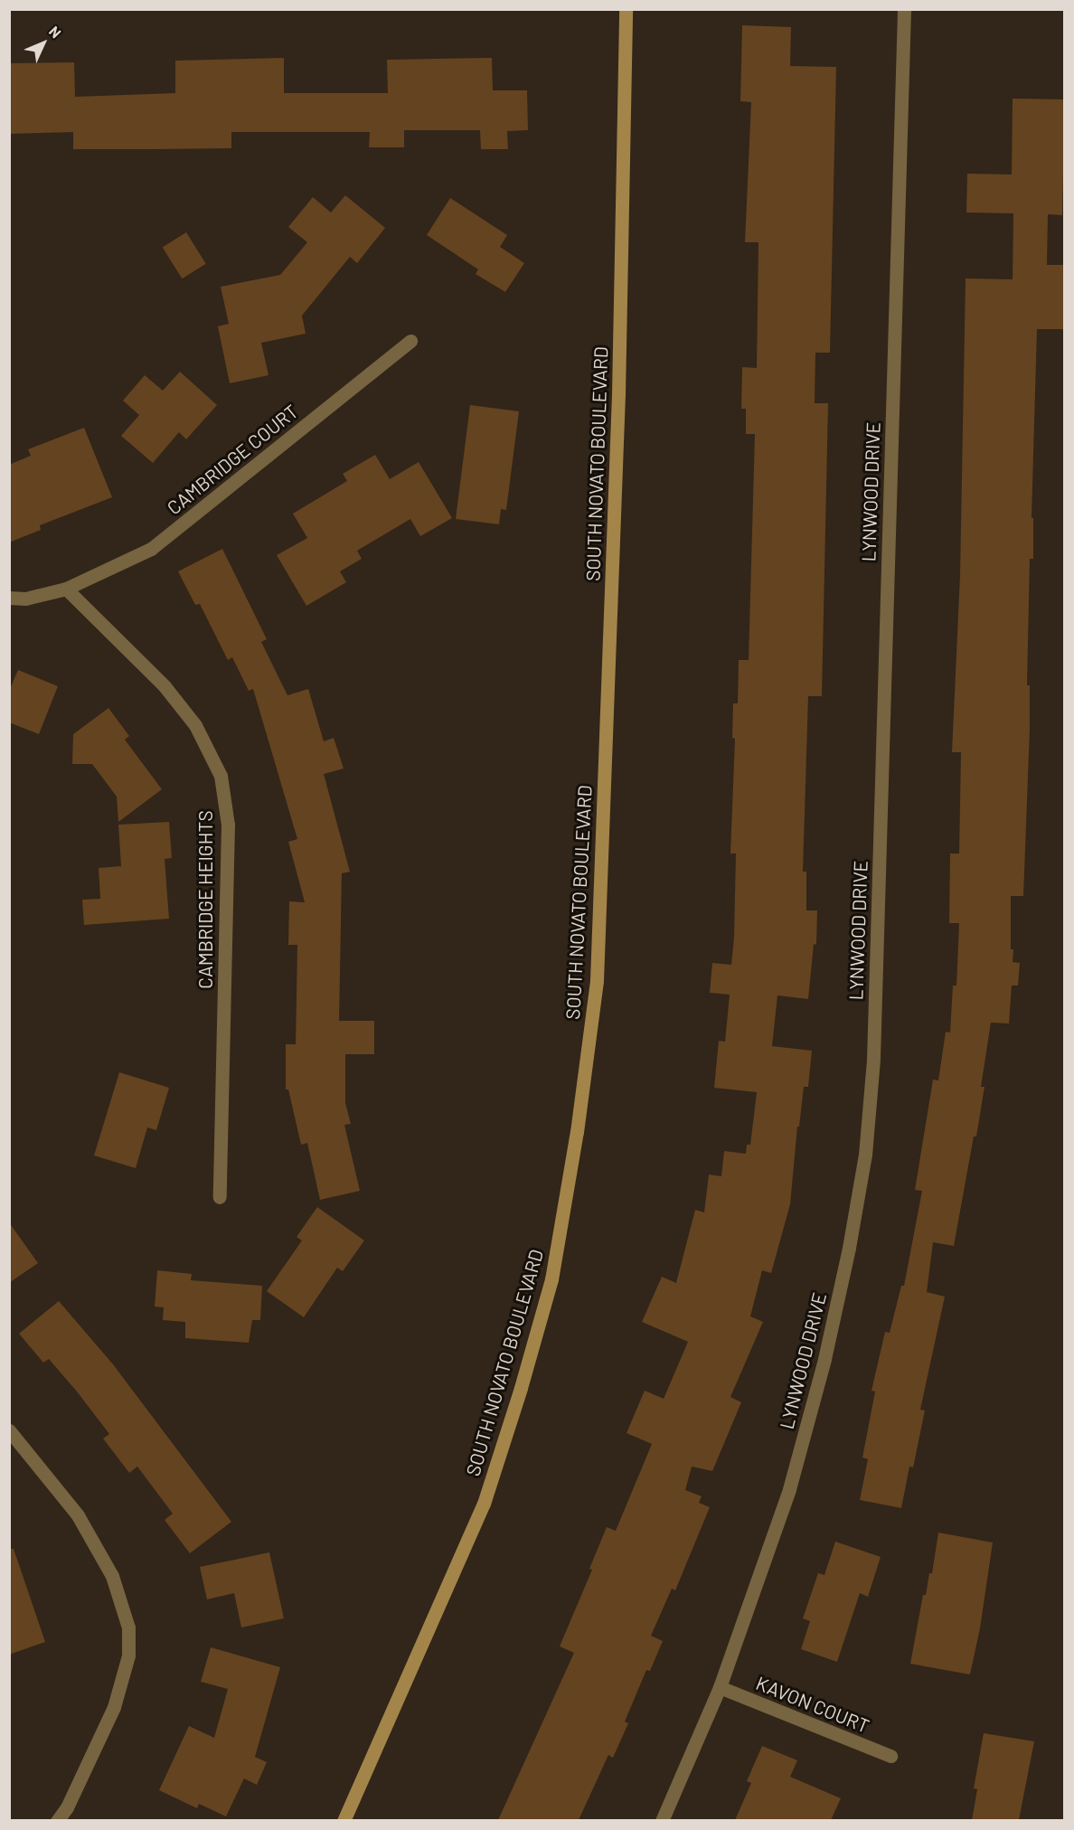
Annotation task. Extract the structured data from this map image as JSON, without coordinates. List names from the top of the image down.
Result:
{
  "streets": {
    "main road": ["SOUTH NOVATO BOULEVARD"],
    "street": [
      "CAMBRIDGE COURT",
      "LYNWOOD DRIVE",
      "CAMBRIDGE HEIGHTS",
      "KAVON COURT"
    ]
  },
  "crossings": [
    ["CAMBRIDGE COURT", "CAMBRIDGE HEIGHTS"],
    ["LYNWOOD DRIVE", "KAVON COURT"]
  ],
  "north": "top right"
}
